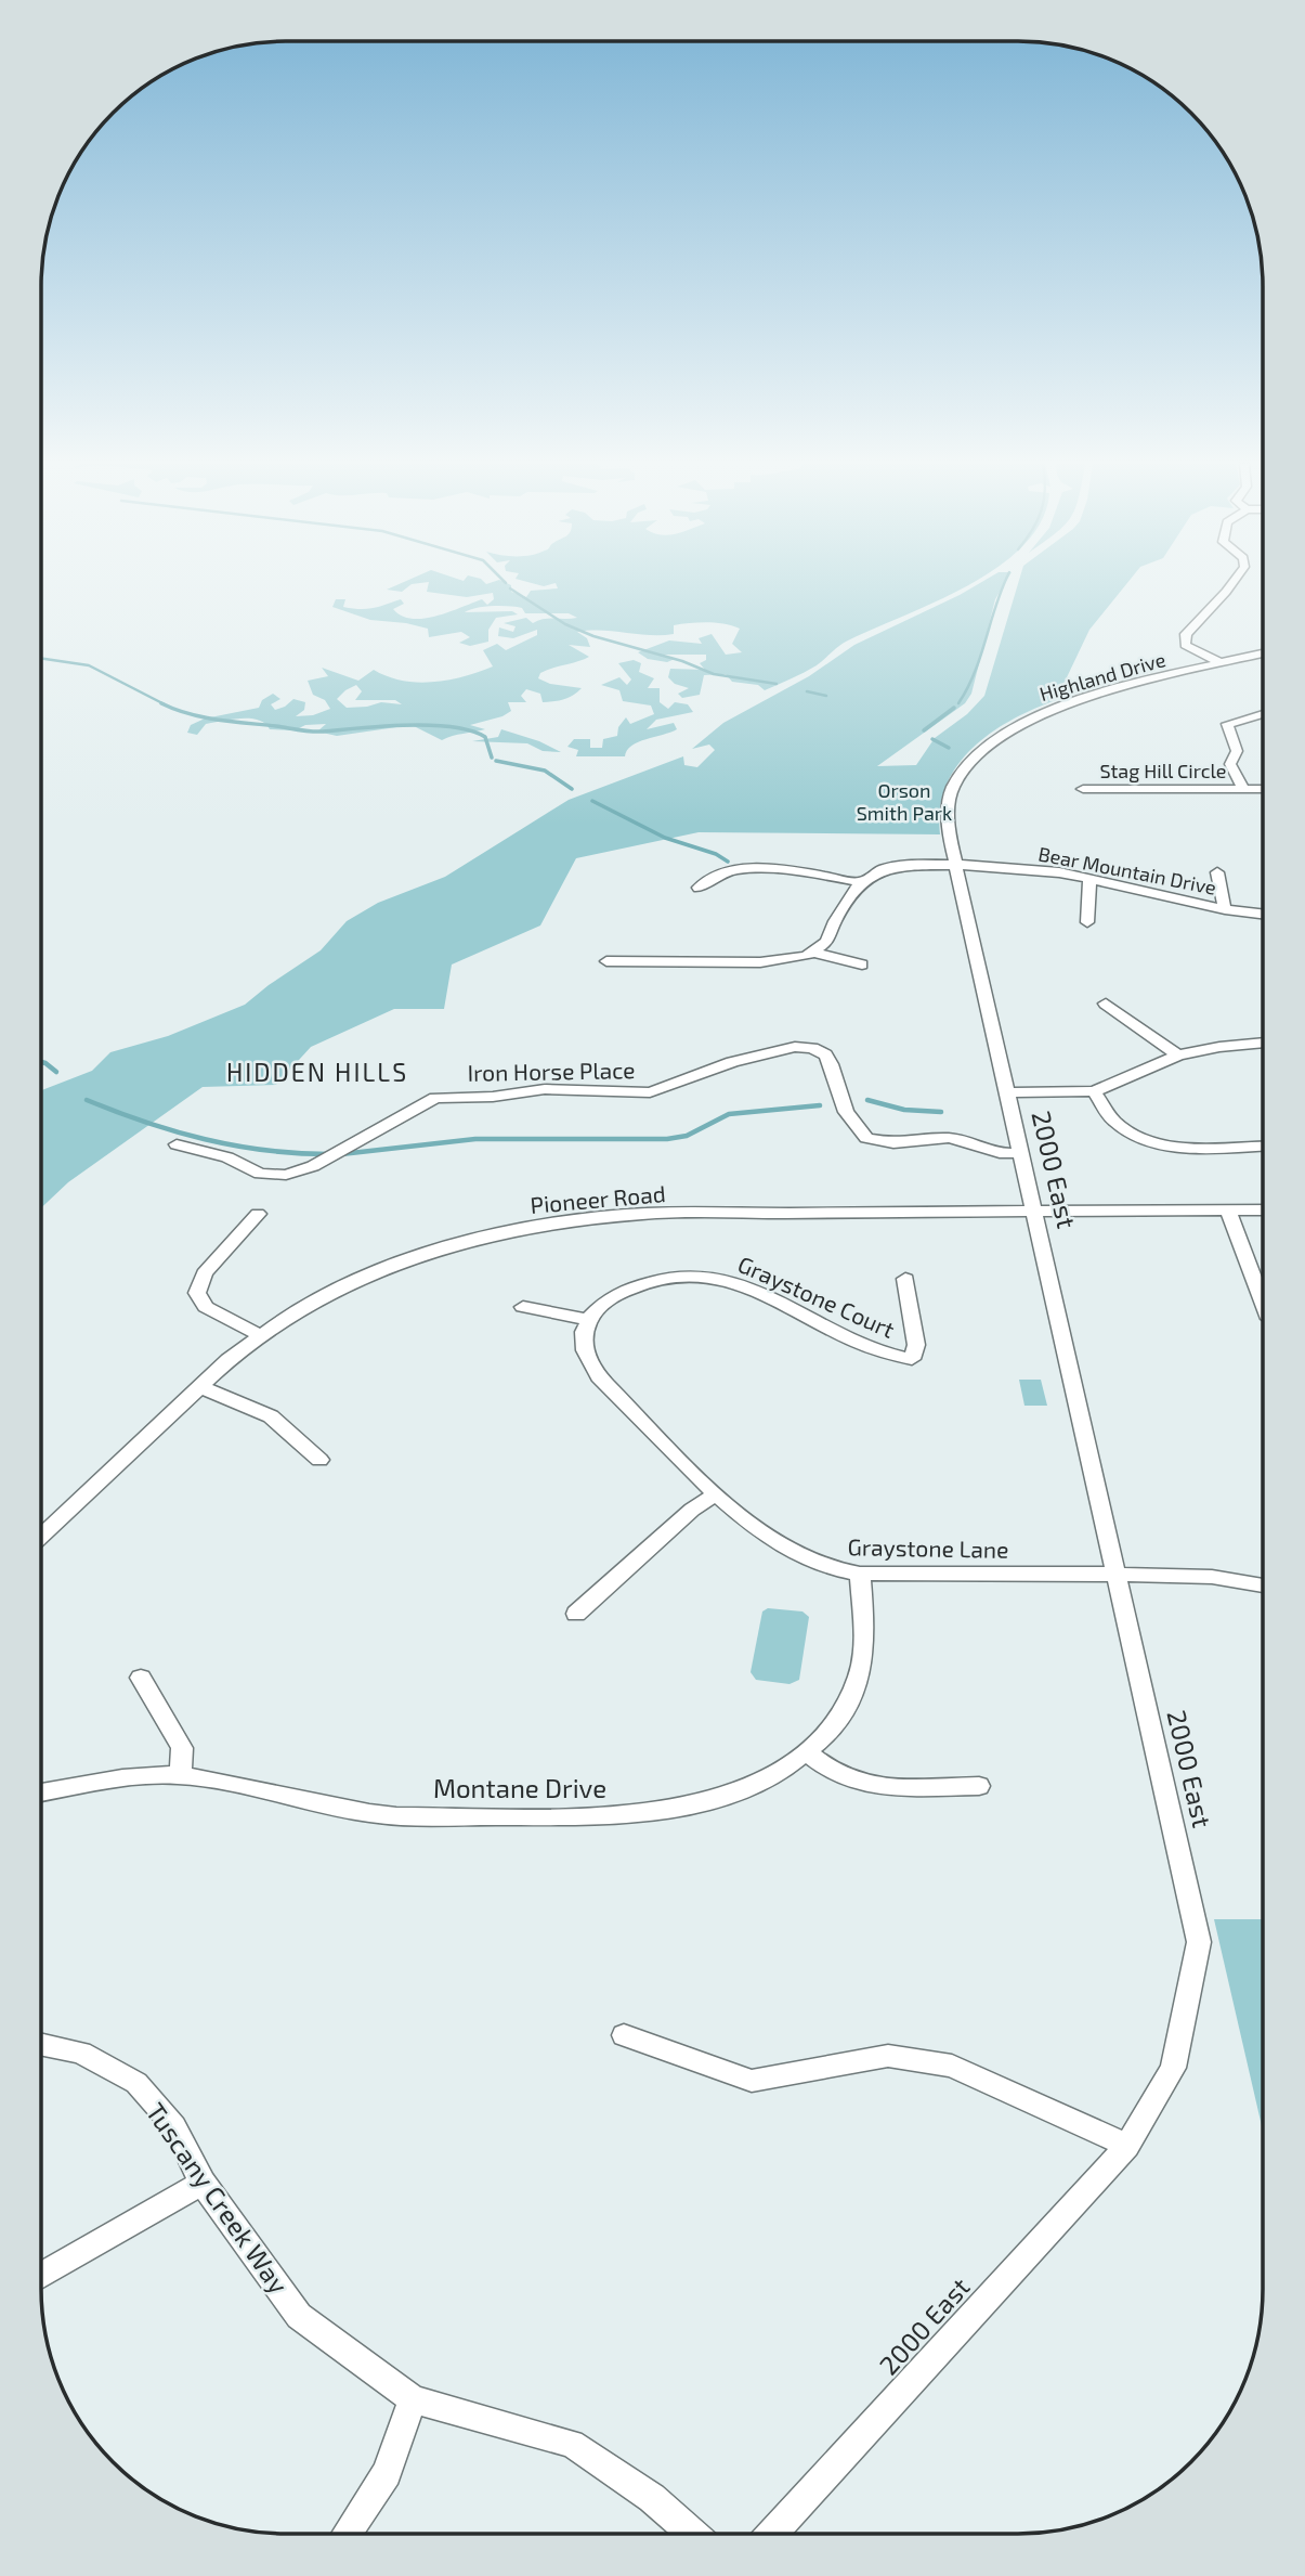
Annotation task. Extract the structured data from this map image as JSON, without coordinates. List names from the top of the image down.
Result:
{
  "streets": {
    "street": [
      "Highland Drive",
      "Stag Hill Circle",
      "Bear Mountain Drive",
      "Iron Horse Place",
      "2000 East",
      "Pioneer Road",
      "Graystone Court",
      "Graystone Lane",
      "Montane Drive",
      "Tuscany Creek Way"
    ]
  },
  "crossings": [
    ["Highland Drive", "Bear Mountain Drive"],
    ["Highland Drive", "2000 East"],
    ["Bear Mountain Drive", "2000 East"],
    ["Iron Horse Place", "2000 East"],
    ["2000 East", "Pioneer Road"],
    ["2000 East", "Graystone Lane"],
    ["Graystone Court", "Graystone Lane"],
    ["Graystone Lane", "Montane Drive"]
  ],
  "districts": ["HIDDEN HILLS"],
  "parks": ["Orson Smith Park"]
}
